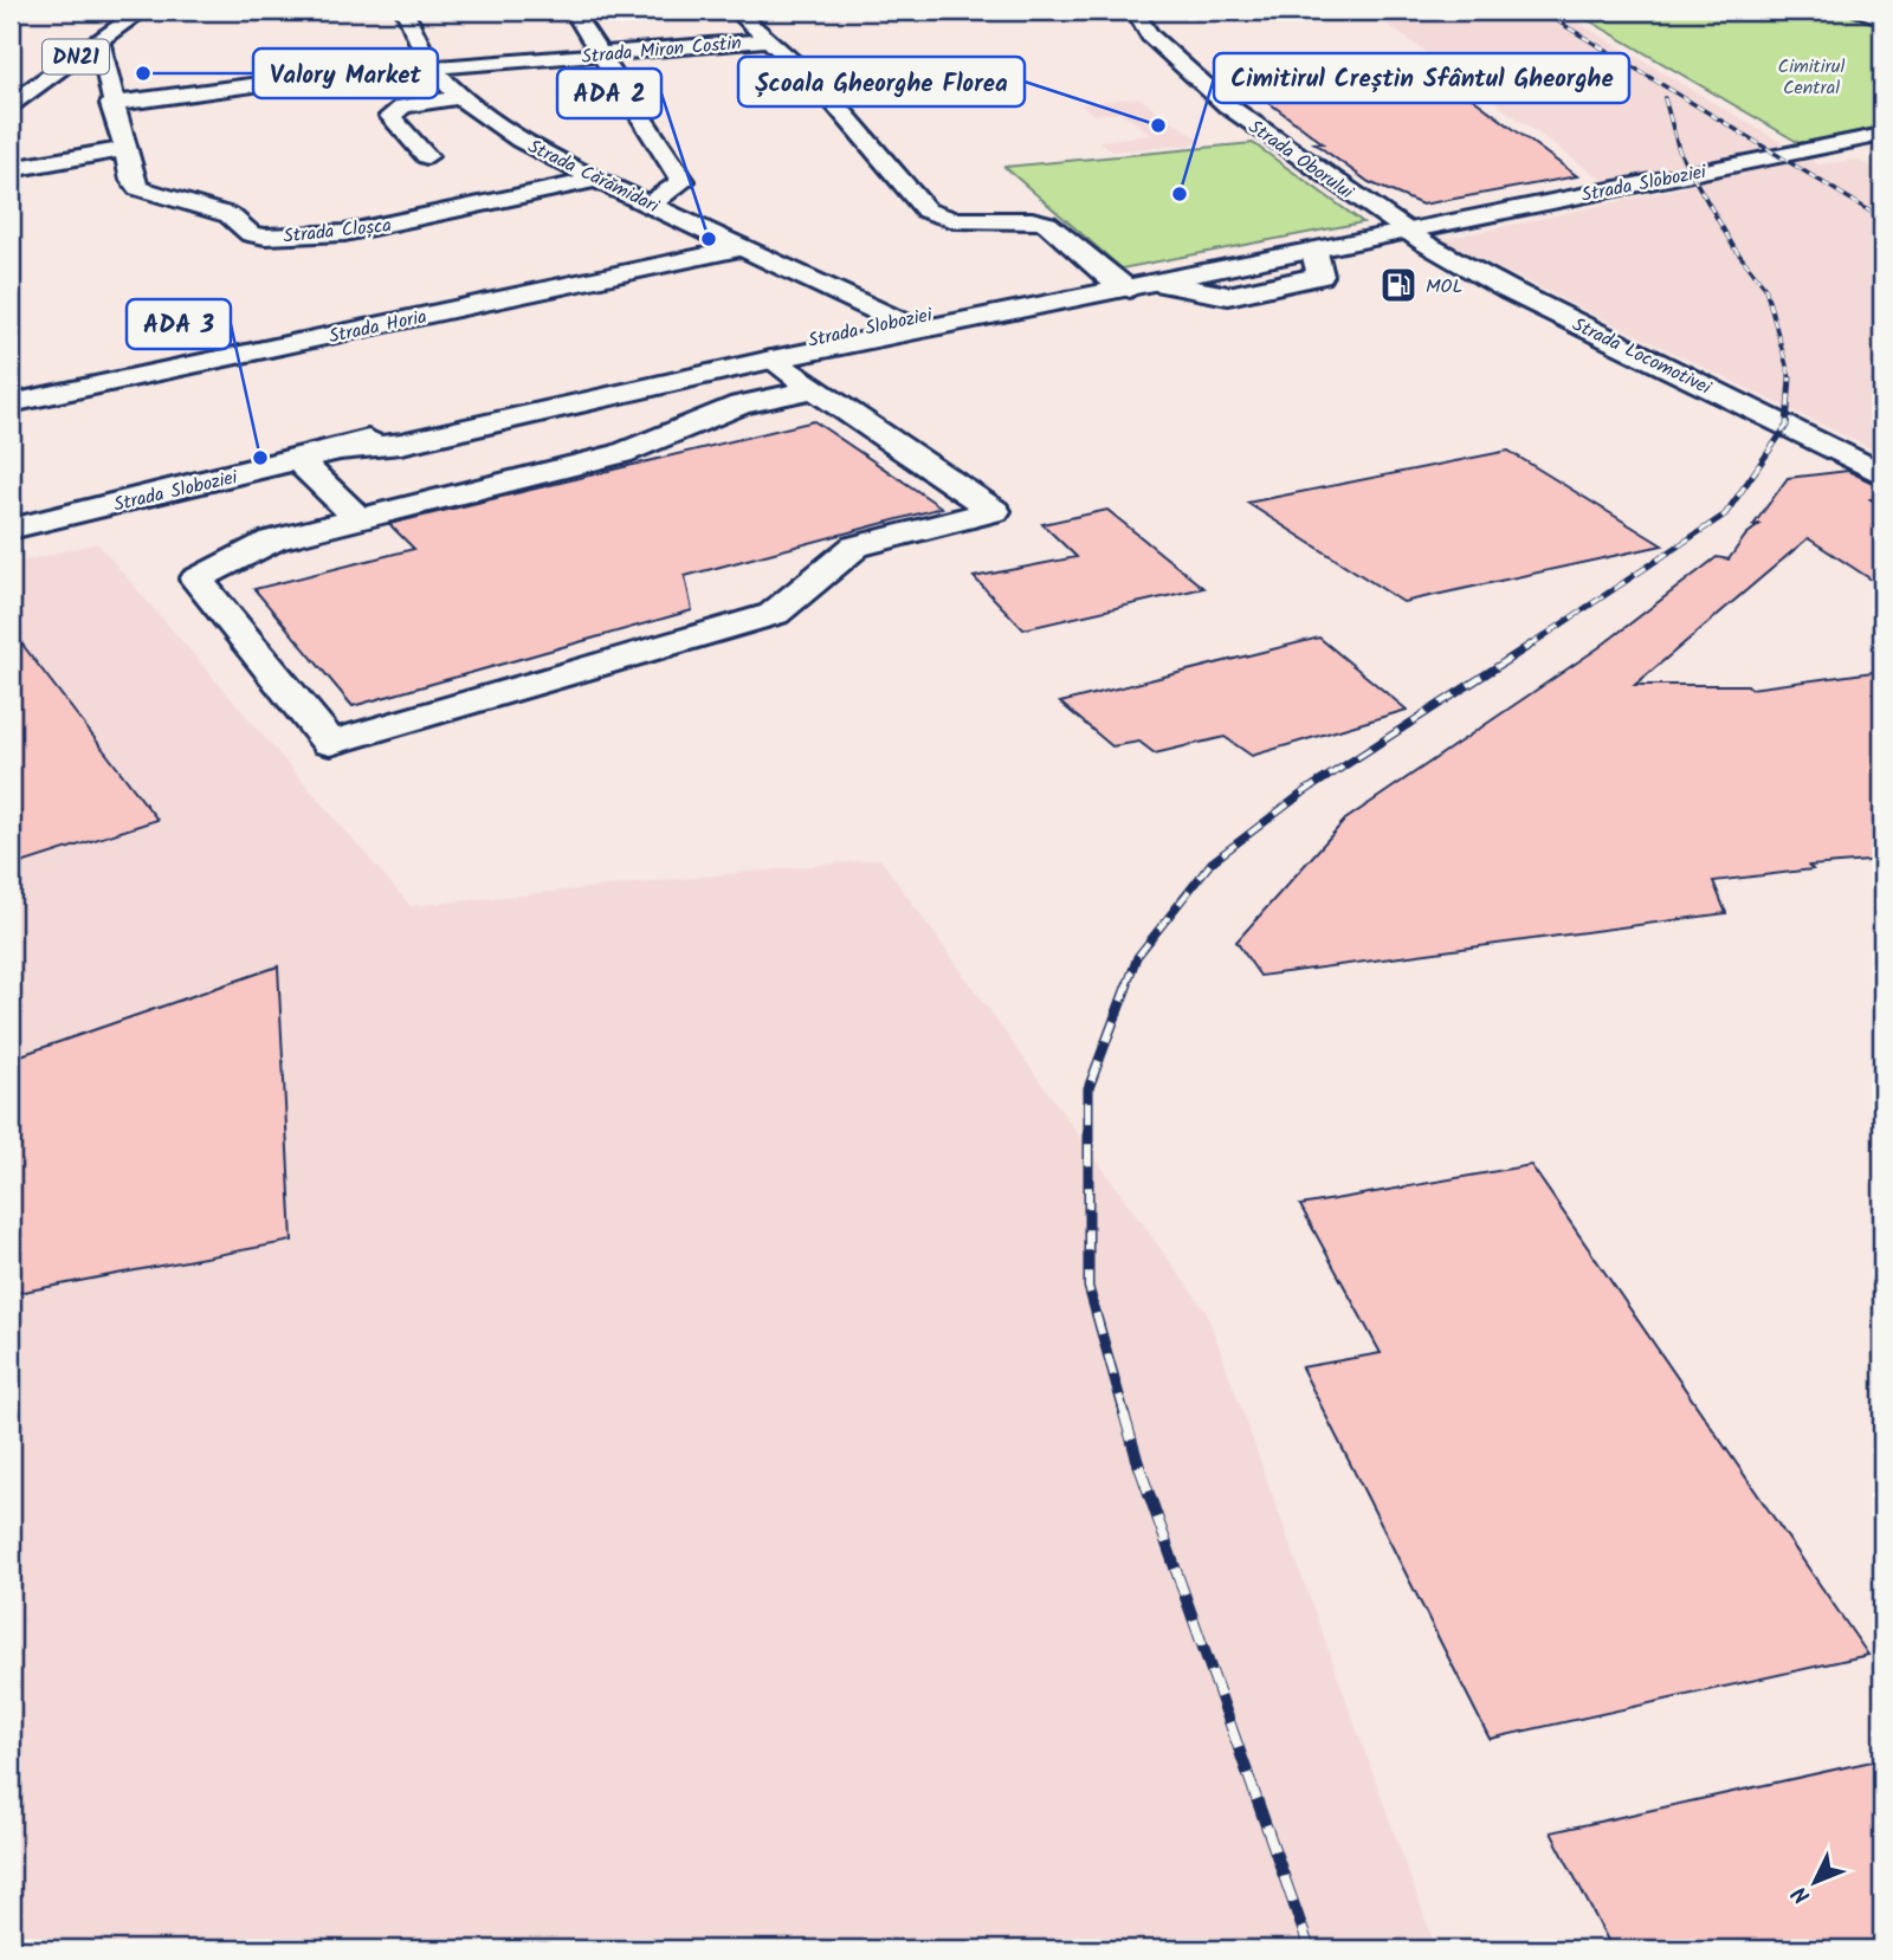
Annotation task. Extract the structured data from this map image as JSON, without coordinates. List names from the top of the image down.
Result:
{
  "streets": {
    "street": [
      "Strada Miron Costin",
      "DN21",
      "Strada Oborului",
      "Strada Cărămidari",
      "Strada Sloboziei",
      "Strada Cloșca",
      "Strada Horia",
      "Strada Locomotivei"
    ]
  },
  "crossings": [
    ["Strada Miron Costin", "Strada Cărămidari"],
    ["Strada Miron Costin", "Strada Cloșca"],
    ["DN21", "Strada Cloșca"],
    ["Strada Oborului", "Strada Sloboziei"],
    ["Strada Oborului", "Strada Locomotivei"],
    ["Strada Cărămidari", "Strada Sloboziei"],
    ["Strada Cărămidari", "Strada Cloșca"],
    ["Strada Cărămidari", "Strada Horia"],
    ["Strada Sloboziei", "Strada Locomotivei"]
  ],
  "parks": ["Cimitirul Central"],
  "places": {
    "other": [
      "Valory Market",
      "Școala Gheorghe Florea",
      "Cimitirul Creștin Sfântul Gheorghe",
      "ADA 2",
      "ADA 3"
    ],
    "fuel station": ["MOL"]
  },
  "north": "bottom left"
}
